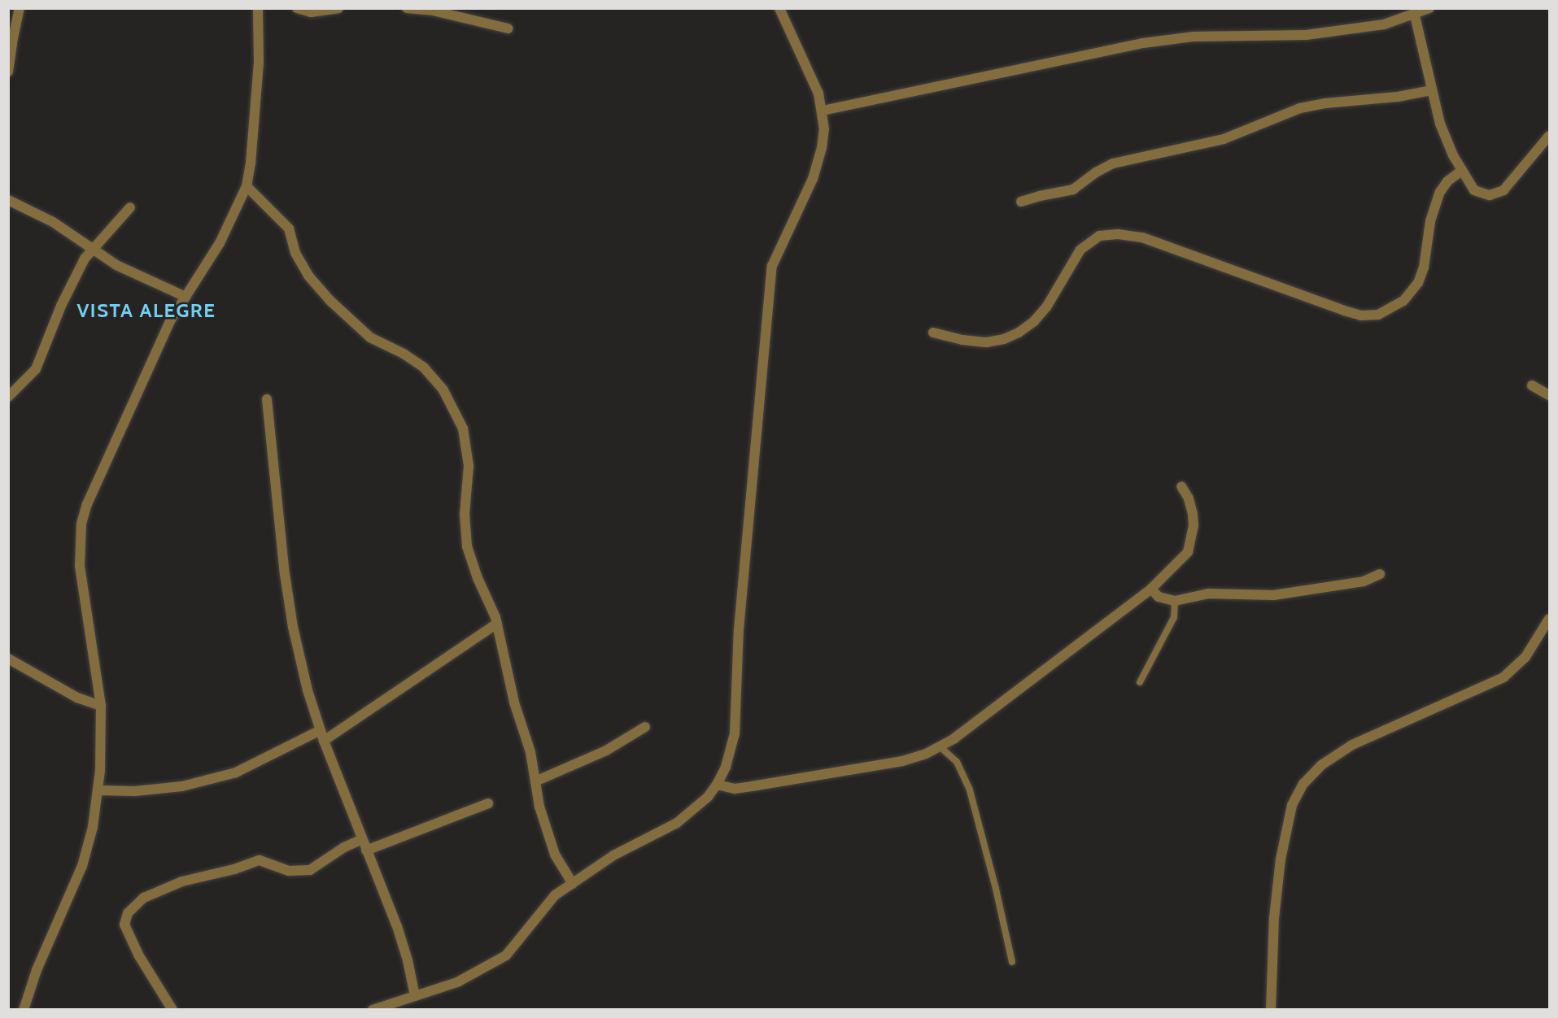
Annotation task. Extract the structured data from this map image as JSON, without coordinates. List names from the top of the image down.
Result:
{
  "districts": ["VISTA ALEGRE"]
}
